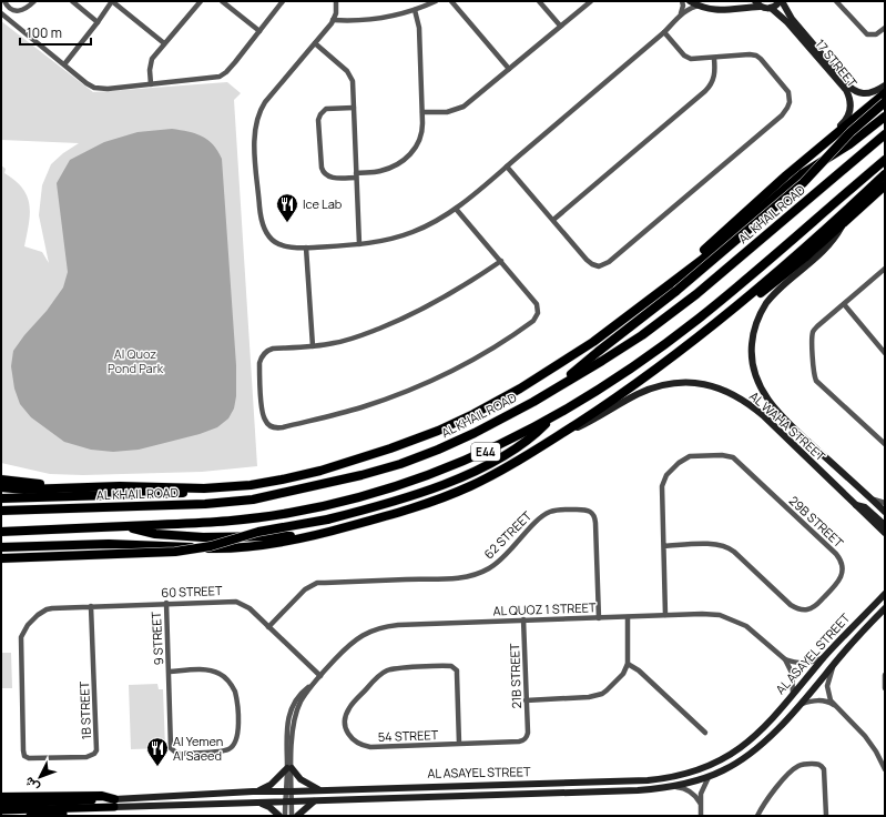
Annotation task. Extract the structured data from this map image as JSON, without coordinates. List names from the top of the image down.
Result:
{
  "streets": {
    "highway": ["AL KHAIL ROAD", "E44"],
    "main road": ["17 STREET", "AL WAHA STREET", "AL ASAYEL STREET"],
    "street": [
      "29B STREET",
      "62 STREET",
      "60 STREET",
      "AL QUOZ 1 STREET",
      "9 STREET",
      "21B STREET",
      "1B STREET",
      "54 STREET"
    ]
  },
  "crossings": [
    ["29B STREET", "AL QUOZ 1 STREET"],
    ["62 STREET", "60 STREET"],
    ["62 STREET", "AL QUOZ 1 STREET"],
    ["60 STREET", "AL QUOZ 1 STREET"],
    ["60 STREET", "9 STREET"],
    ["60 STREET", "1B STREET"],
    ["AL QUOZ 1 STREET", "AL ASAYEL STREET"],
    ["AL QUOZ 1 STREET", "21B STREET"],
    ["21B STREET", "54 STREET"]
  ],
  "parks": ["Al Quoz Pond Park"],
  "places": {
    "restaurant": ["Ice Lab", "Al Yemen Al Saeed"]
  },
  "scale_bar": "100 m",
  "north": "bottom left"
}
